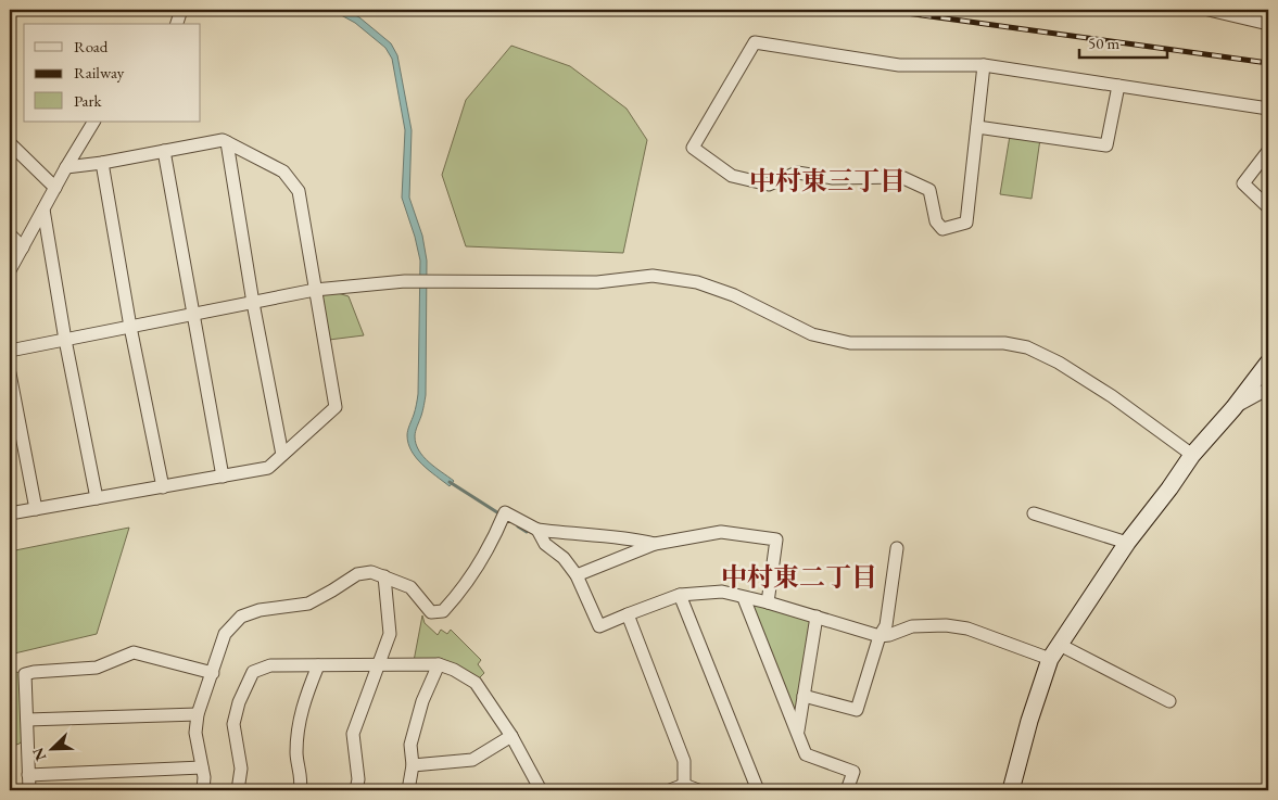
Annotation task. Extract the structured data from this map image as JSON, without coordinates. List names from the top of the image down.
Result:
{
  "districts": ["中村東三丁目", "中村東二丁目"],
  "legend": ["Road", "Railway", "Park"],
  "scale_bar": "50 m",
  "north": "bottom left"
}
